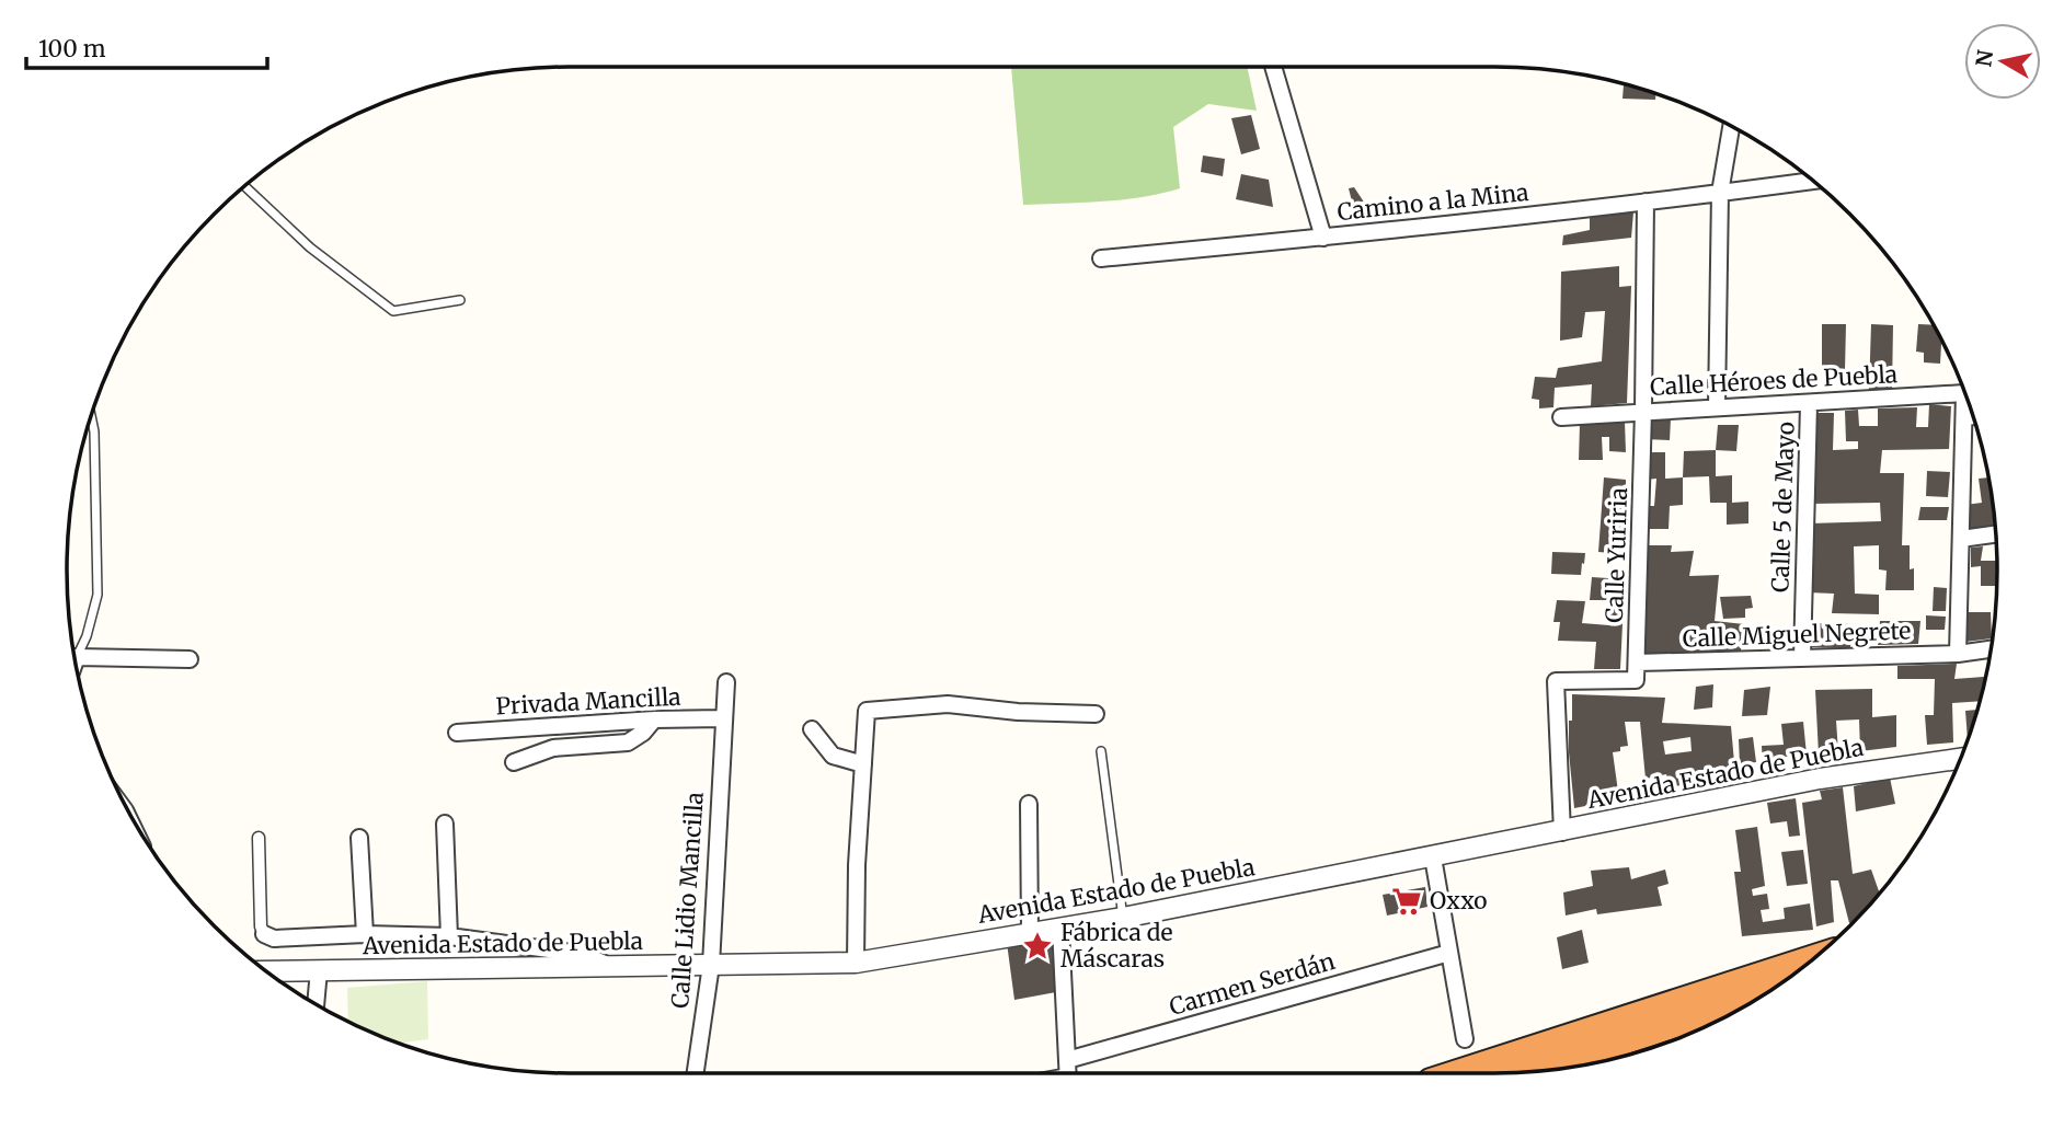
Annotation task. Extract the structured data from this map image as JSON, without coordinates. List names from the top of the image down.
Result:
{
  "streets": {
    "street": [
      "Camino a la Mina",
      "Calle Héroes de Puebla",
      "Calle 5 de Mayo",
      "Calle Yuriria",
      "Calle Miguel Negrete",
      "Privada Mancilla",
      "Avenida Estado de Puebla",
      "Calle Lidio Mancilla",
      "Carmen Serdán"
    ]
  },
  "crossings": [
    ["Camino a la Mina", "Calle Yuriria"],
    ["Calle Héroes de Puebla", "Calle 5 de Mayo"],
    ["Calle Héroes de Puebla", "Calle Yuriria"],
    ["Calle 5 de Mayo", "Calle Miguel Negrete"],
    ["Calle Yuriria", "Calle Miguel Negrete"],
    ["Privada Mancilla", "Calle Lidio Mancilla"],
    ["Avenida Estado de Puebla", "Calle Lidio Mancilla"]
  ],
  "places": {
    "supermarket": ["Oxxo"],
    "place": ["Fábrica de Máscaras"]
  },
  "scale_bar": "100 m",
  "north": "left"
}
